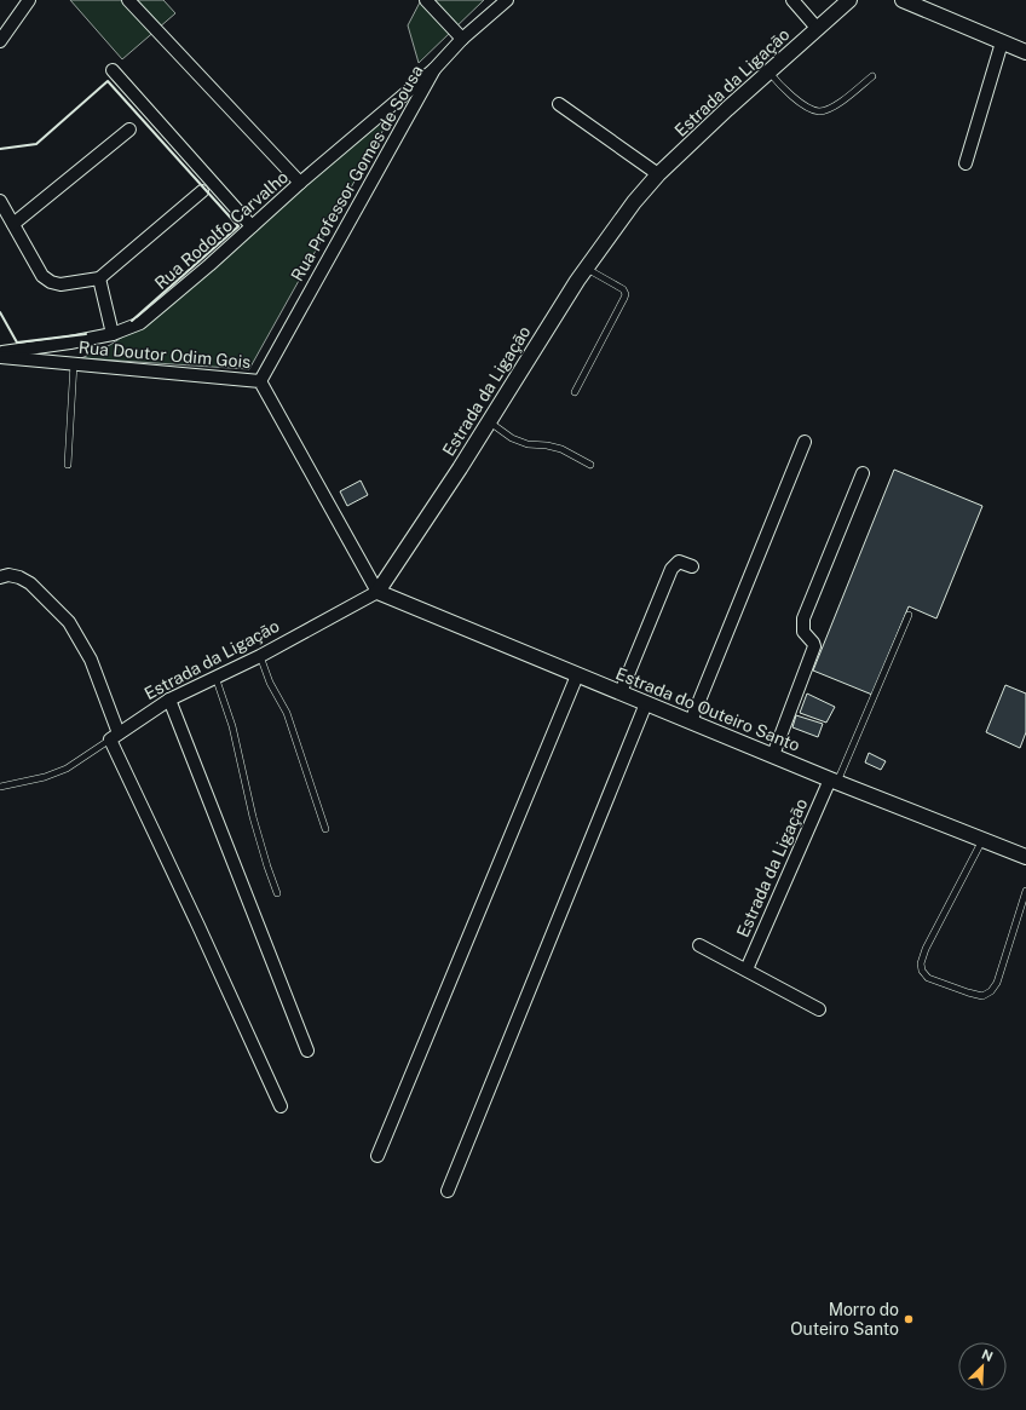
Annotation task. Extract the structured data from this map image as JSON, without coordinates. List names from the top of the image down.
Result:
{
  "streets": {
    "street": [
      "Estrada da Ligação",
      "Rua Professor Gomes de Sousa",
      "Rua Rodolfo Carvalho",
      "Rua Doutor Odim Gois",
      "Estrada do Outeiro Santo"
    ]
  },
  "crossings": [
    ["Estrada da Ligação", "Rua Doutor Odim Gois"],
    ["Estrada da Ligação", "Estrada do Outeiro Santo"],
    ["Rua Professor Gomes de Sousa", "Rua Rodolfo Carvalho"],
    ["Rua Professor Gomes de Sousa", "Rua Doutor Odim Gois"],
    ["Rua Doutor Odim Gois", "Estrada do Outeiro Santo"]
  ],
  "places": ["Morro do Outeiro Santo"],
  "north": "top right"
}
